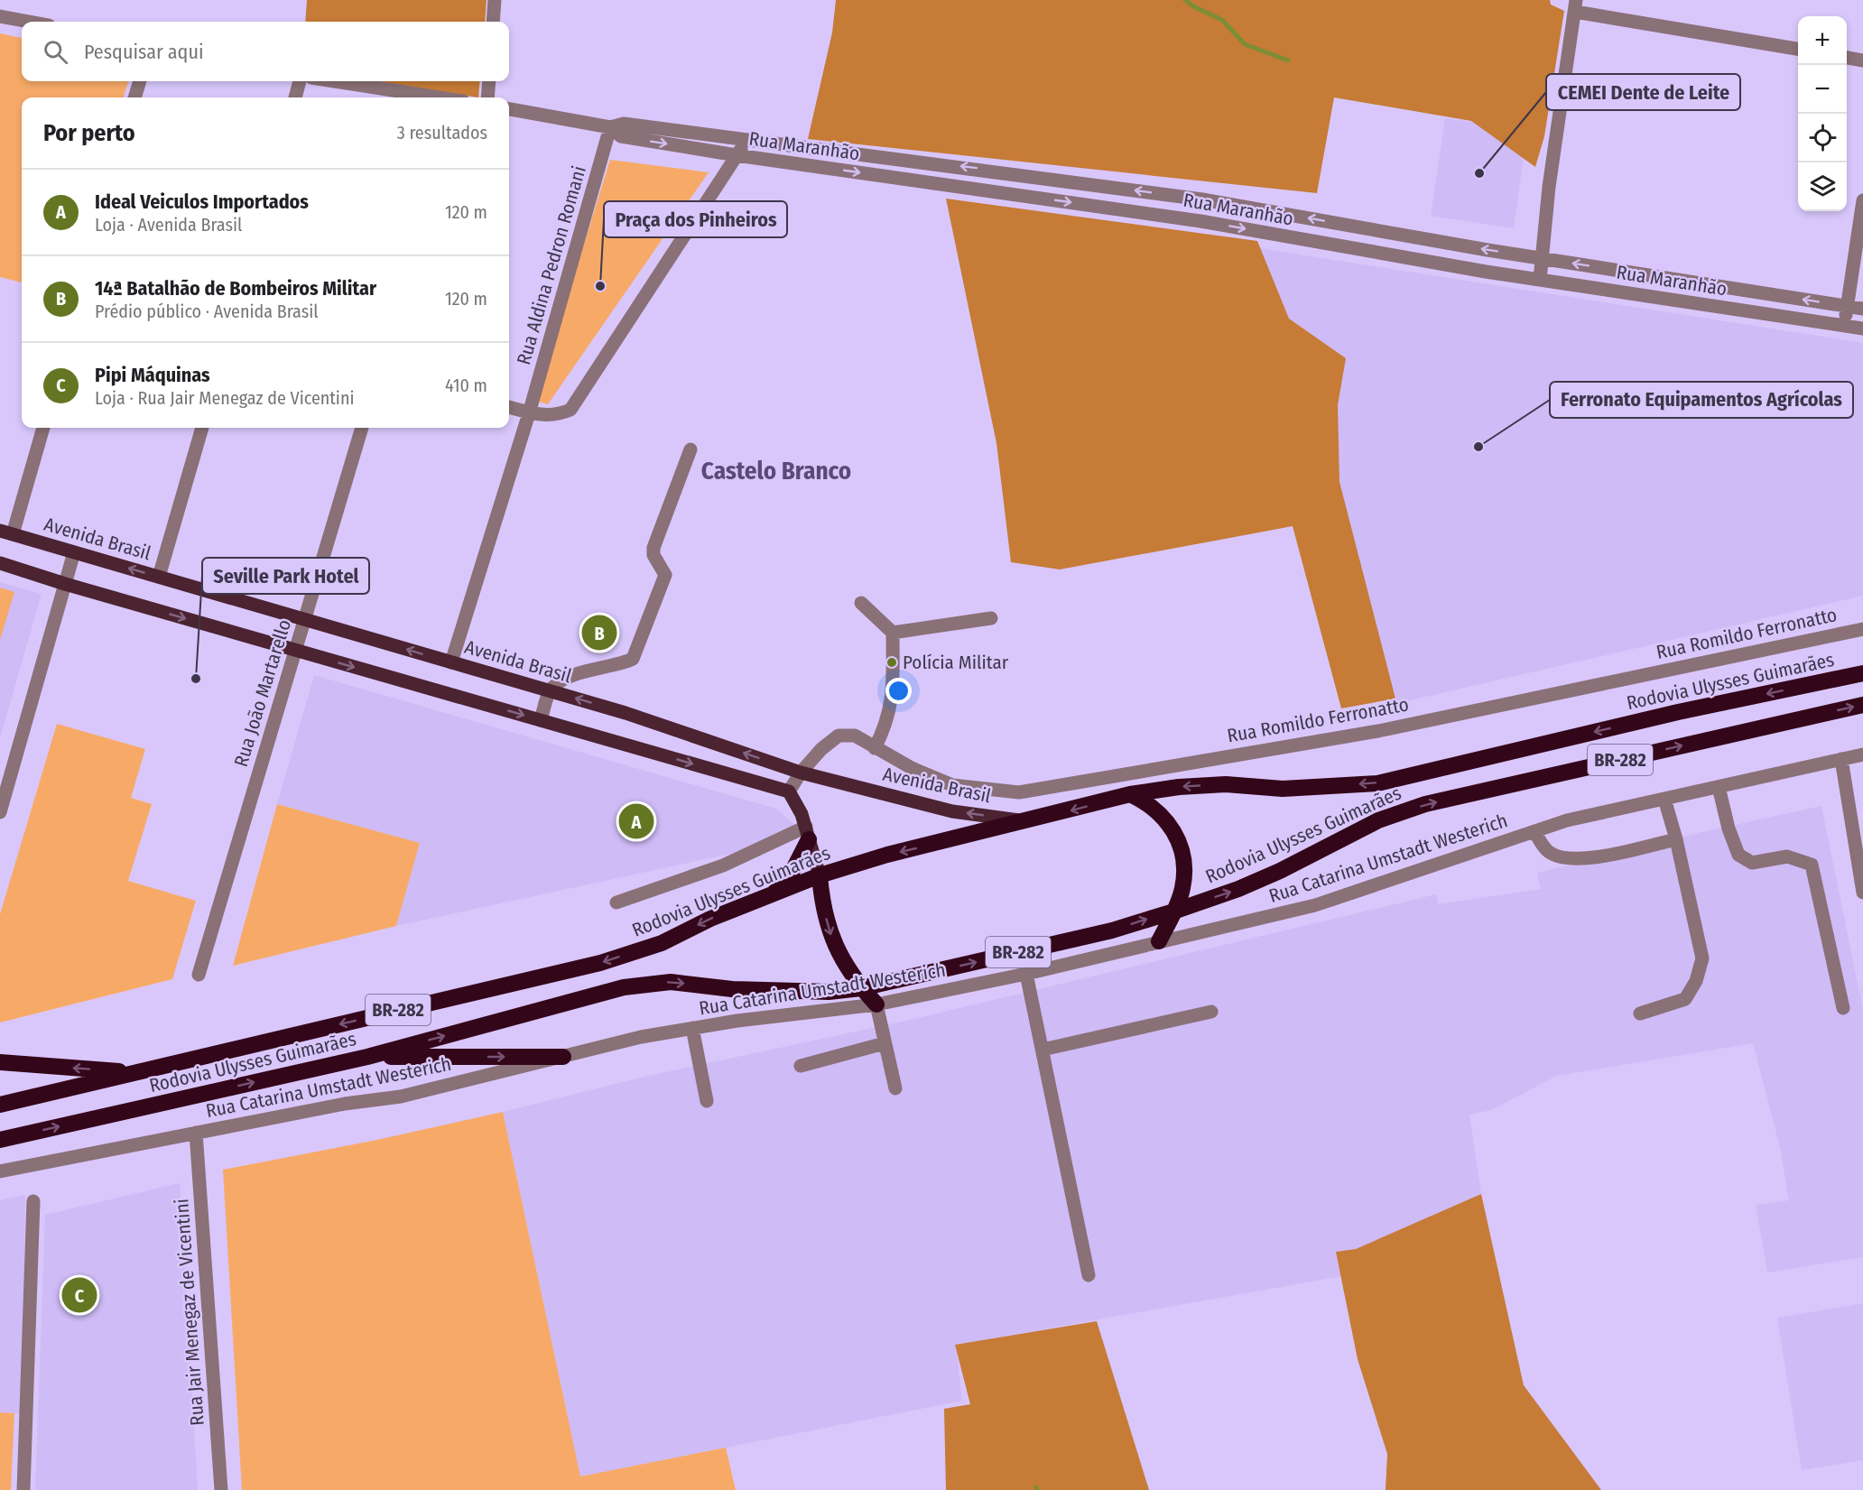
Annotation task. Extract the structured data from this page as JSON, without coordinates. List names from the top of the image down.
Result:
{
  "streets": {
    "highway": ["Rodovia Ulysses Guimarães", "BR-282"],
    "main road": ["Avenida Brasil"],
    "street": [
      "Rua Maranhão",
      "Rua Aldina Pedron Romani",
      "Rua Romildo Ferronatto",
      "Rua João Martarello",
      "Rua Catarina Umstadt Westerich",
      "Rua Jair Menegaz de Vicentini"
    ]
  },
  "crossings": [
    ["Rua Maranhão", "Rua Aldina Pedron Romani"],
    ["Rua Aldina Pedron Romani", "Avenida Brasil"],
    ["Avenida Brasil", "Rua Romildo Ferronatto"],
    ["Avenida Brasil", "Rodovia Ulysses Guimarães"],
    ["Avenida Brasil", "Rua João Martarello"],
    ["Rua Catarina Umstadt Westerich", "Rua Jair Menegaz de Vicentini"]
  ],
  "districts": ["Castelo Branco"],
  "places": [
    "CEMEI Dente de Leite",
    "Praça dos Pinheiros",
    "Ferronato Equipamentos Agrícolas",
    "Polícia Militar",
    "Seville Park Hotel"
  ],
  "page": {
    "map_buttons": ["+", "−"],
    "search": "Pesquisar aqui",
    "heading": ["Por perto", "3 resultados"],
    "list": [
      {
        "mark": "A",
        "name": "Ideal Veiculos Importados",
        "note": "Loja · Avenida Brasil",
        "value": "120 m"
      },
      {
        "mark": "B",
        "name": "14ª Batalhão de Bombeiros Militar",
        "note": "Prédio público · Avenida Brasil",
        "value": "120 m"
      },
      {
        "mark": "C",
        "name": "Pipi Máquinas",
        "note": "Loja · Rua Jair Menegaz de Vicentini",
        "value": "410 m"
      }
    ],
    "pins": ["B", "A", "C"]
  }
}
